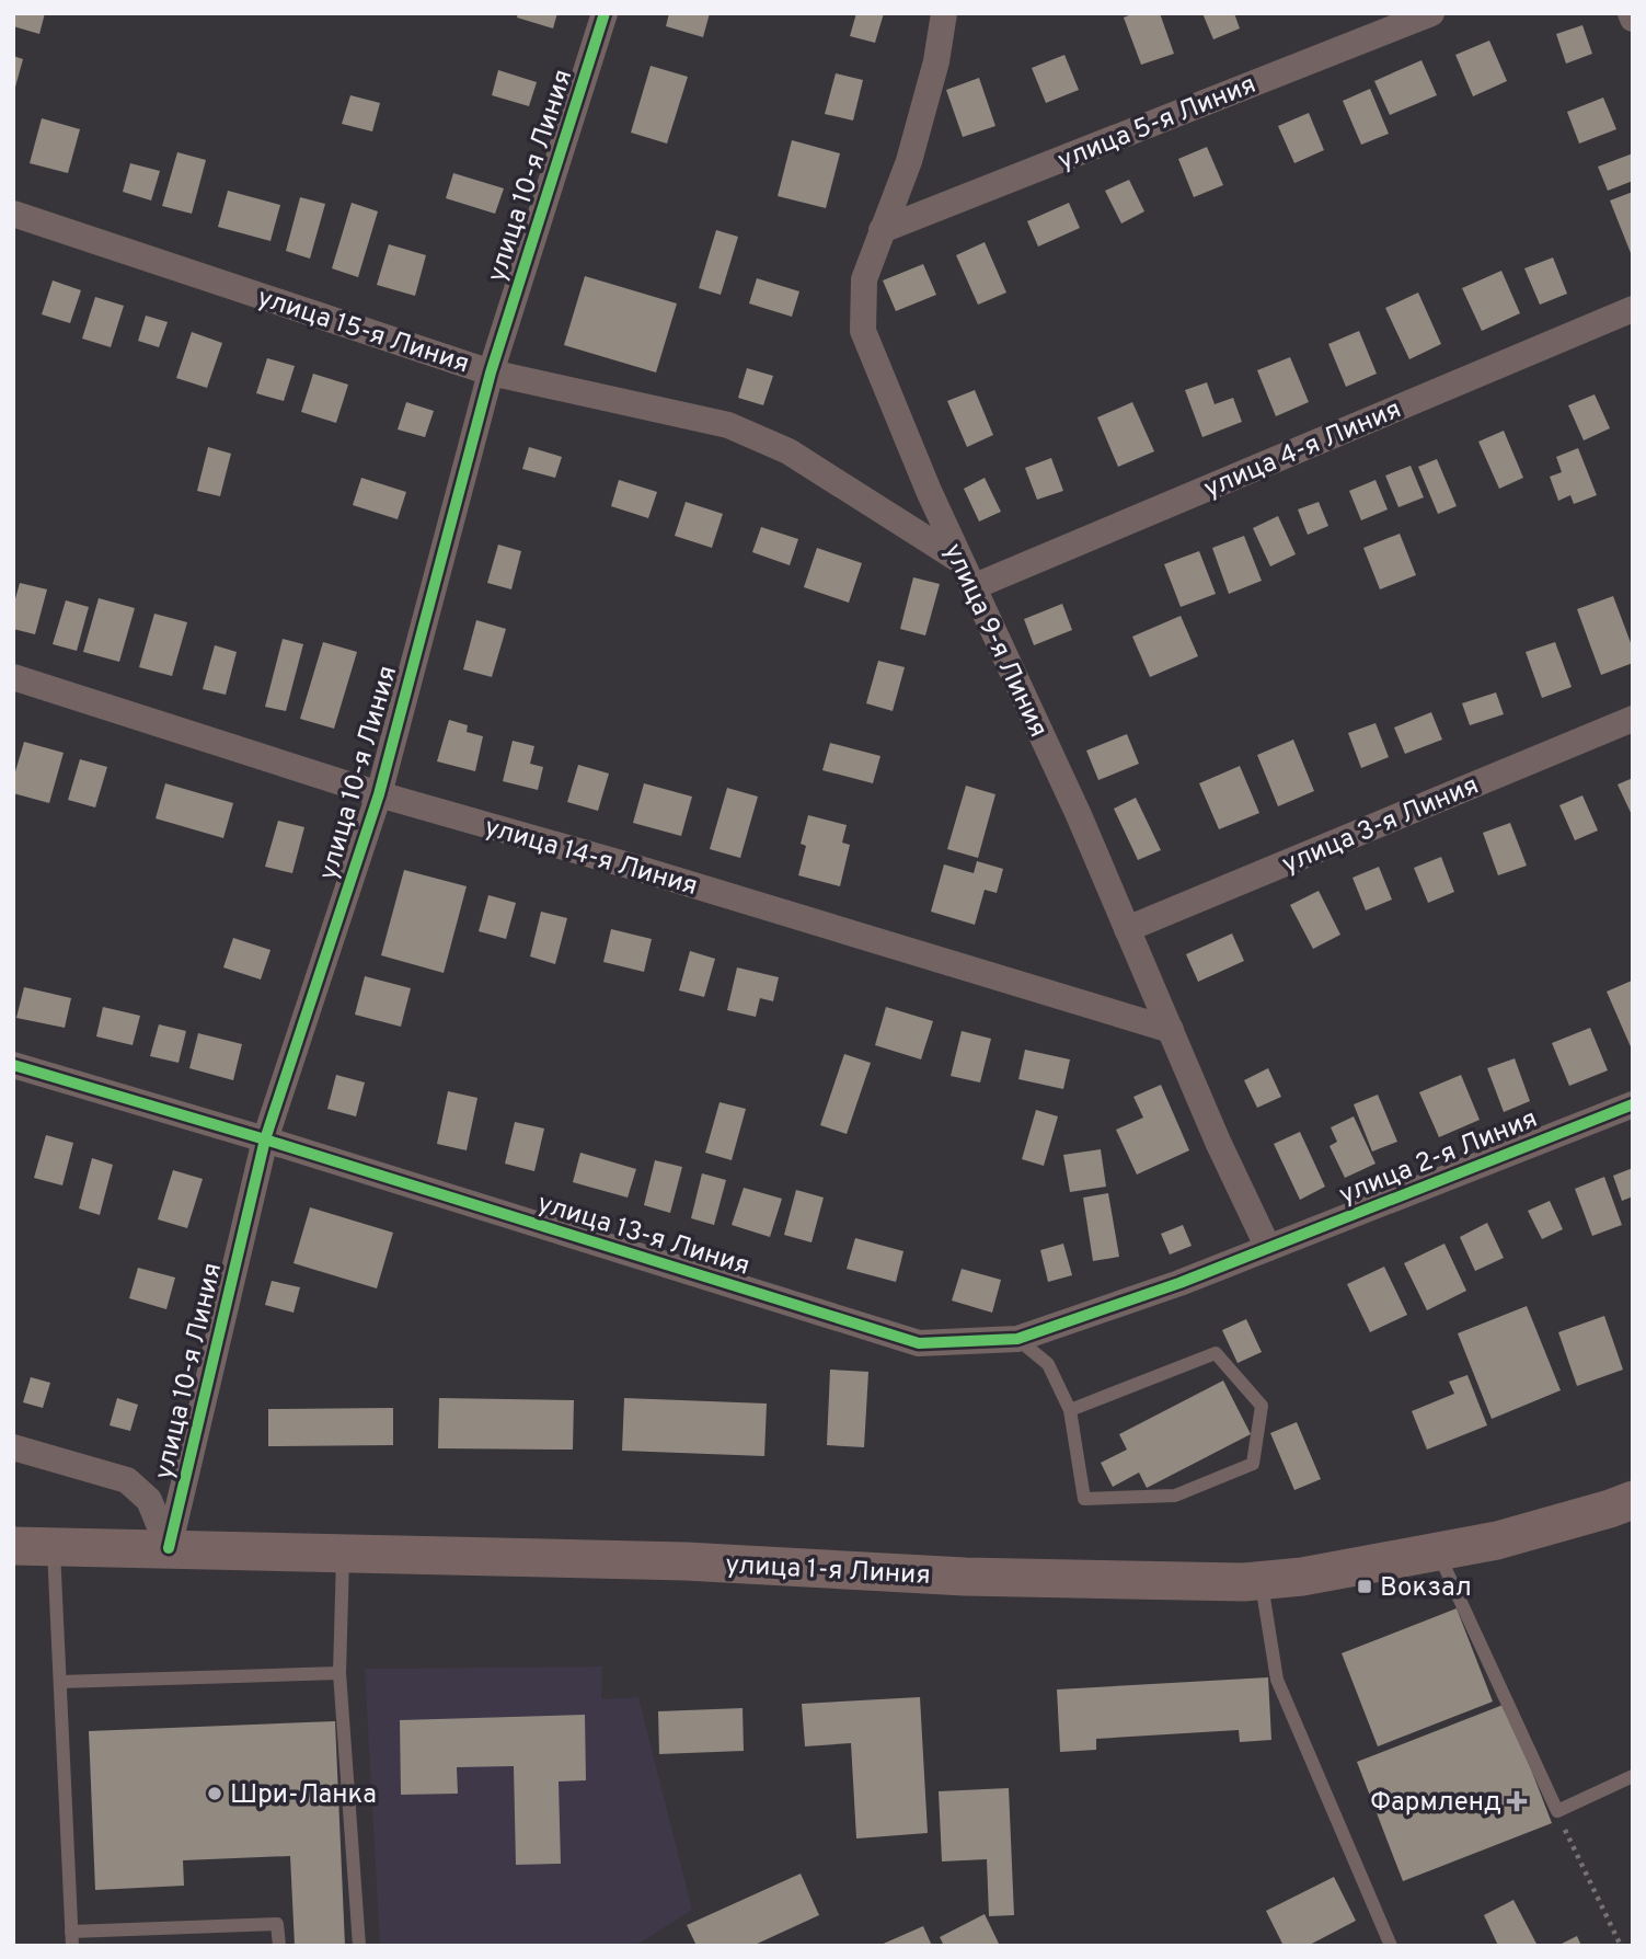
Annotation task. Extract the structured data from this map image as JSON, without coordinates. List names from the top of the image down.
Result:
{
  "streets": {
    "main road": ["улица 1-я Линия"],
    "street": [
      "улица 5-я Линия",
      "улица 10-я Линия",
      "улица 15-я Линия",
      "улица 4-я Линия",
      "улица 9-я Линия",
      "улица 3-я Линия",
      "улица 14-я Линия",
      "улица 2-я Линия",
      "улица 13-я Линия"
    ]
  },
  "crossings": [
    ["улица 5-я Линия", "улица 9-я Линия"],
    ["улица 10-я Линия", "улица 15-я Линия"],
    ["улица 10-я Линия", "улица 14-я Линия"],
    ["улица 10-я Линия", "улица 13-я Линия"],
    ["улица 10-я Линия", "улица 1-я Линия"],
    ["улица 15-я Линия", "улица 9-я Линия"],
    ["улица 4-я Линия", "улица 9-я Линия"],
    ["улица 9-я Линия", "улица 3-я Линия"],
    ["улица 9-я Линия", "улица 14-я Линия"],
    ["улица 9-я Линия", "улица 2-я Линия"],
    ["улица 9-я Линия", "улица 13-я Линия"],
    ["улица 2-я Линия", "улица 13-я Линия"]
  ],
  "places": {
    "transit": ["Вокзал"],
    "other": ["Шри-Ланка"],
    "health": ["Фармленд"]
  }
}
